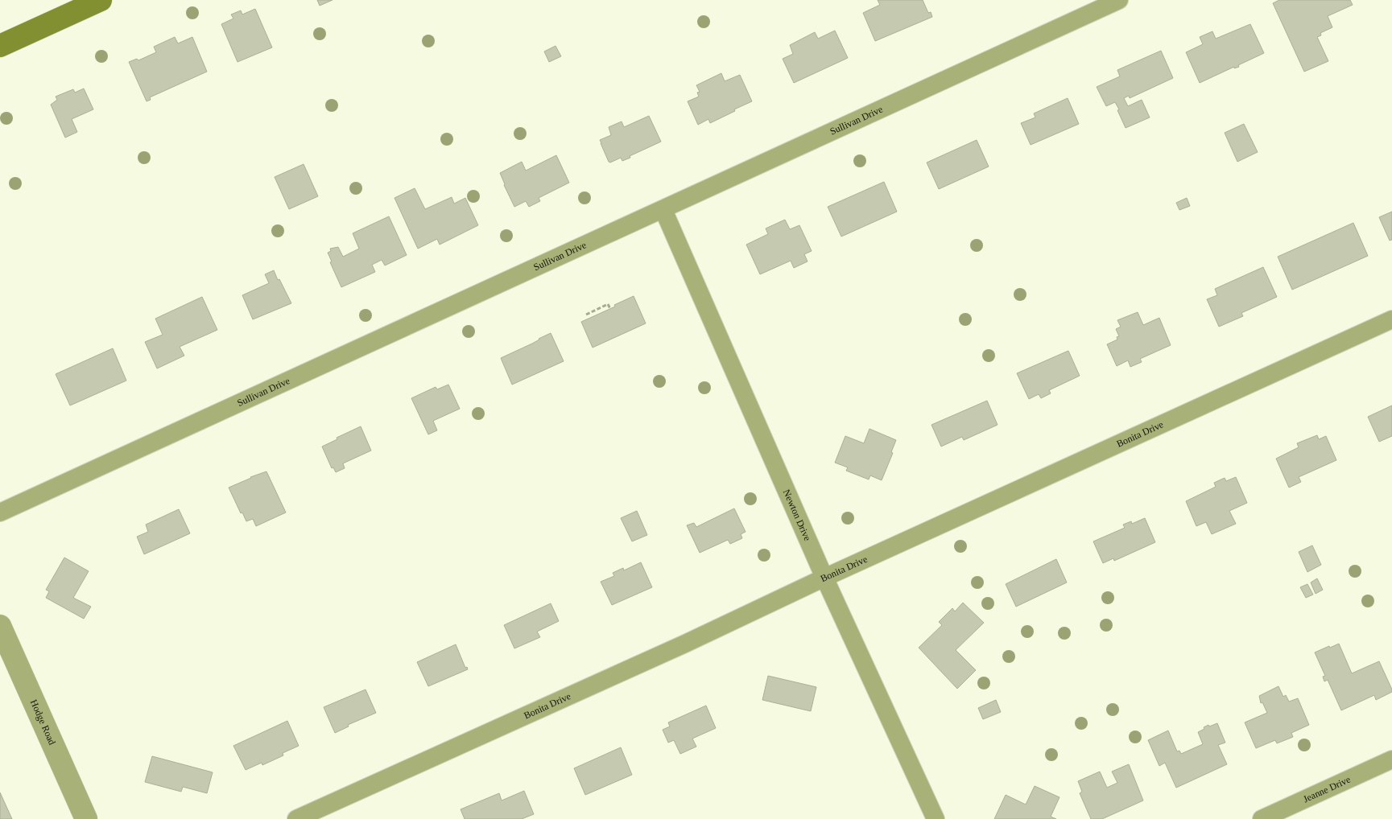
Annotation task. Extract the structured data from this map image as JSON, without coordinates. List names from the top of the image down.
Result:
{
  "streets": {
    "street": [
      "Sullivan Drive",
      "Bonita Drive",
      "Newton Drive",
      "Hodge Road",
      "Jeanne Drive"
    ]
  },
  "crossings": [
    ["Sullivan Drive", "Newton Drive"],
    ["Bonita Drive", "Newton Drive"]
  ]
}
